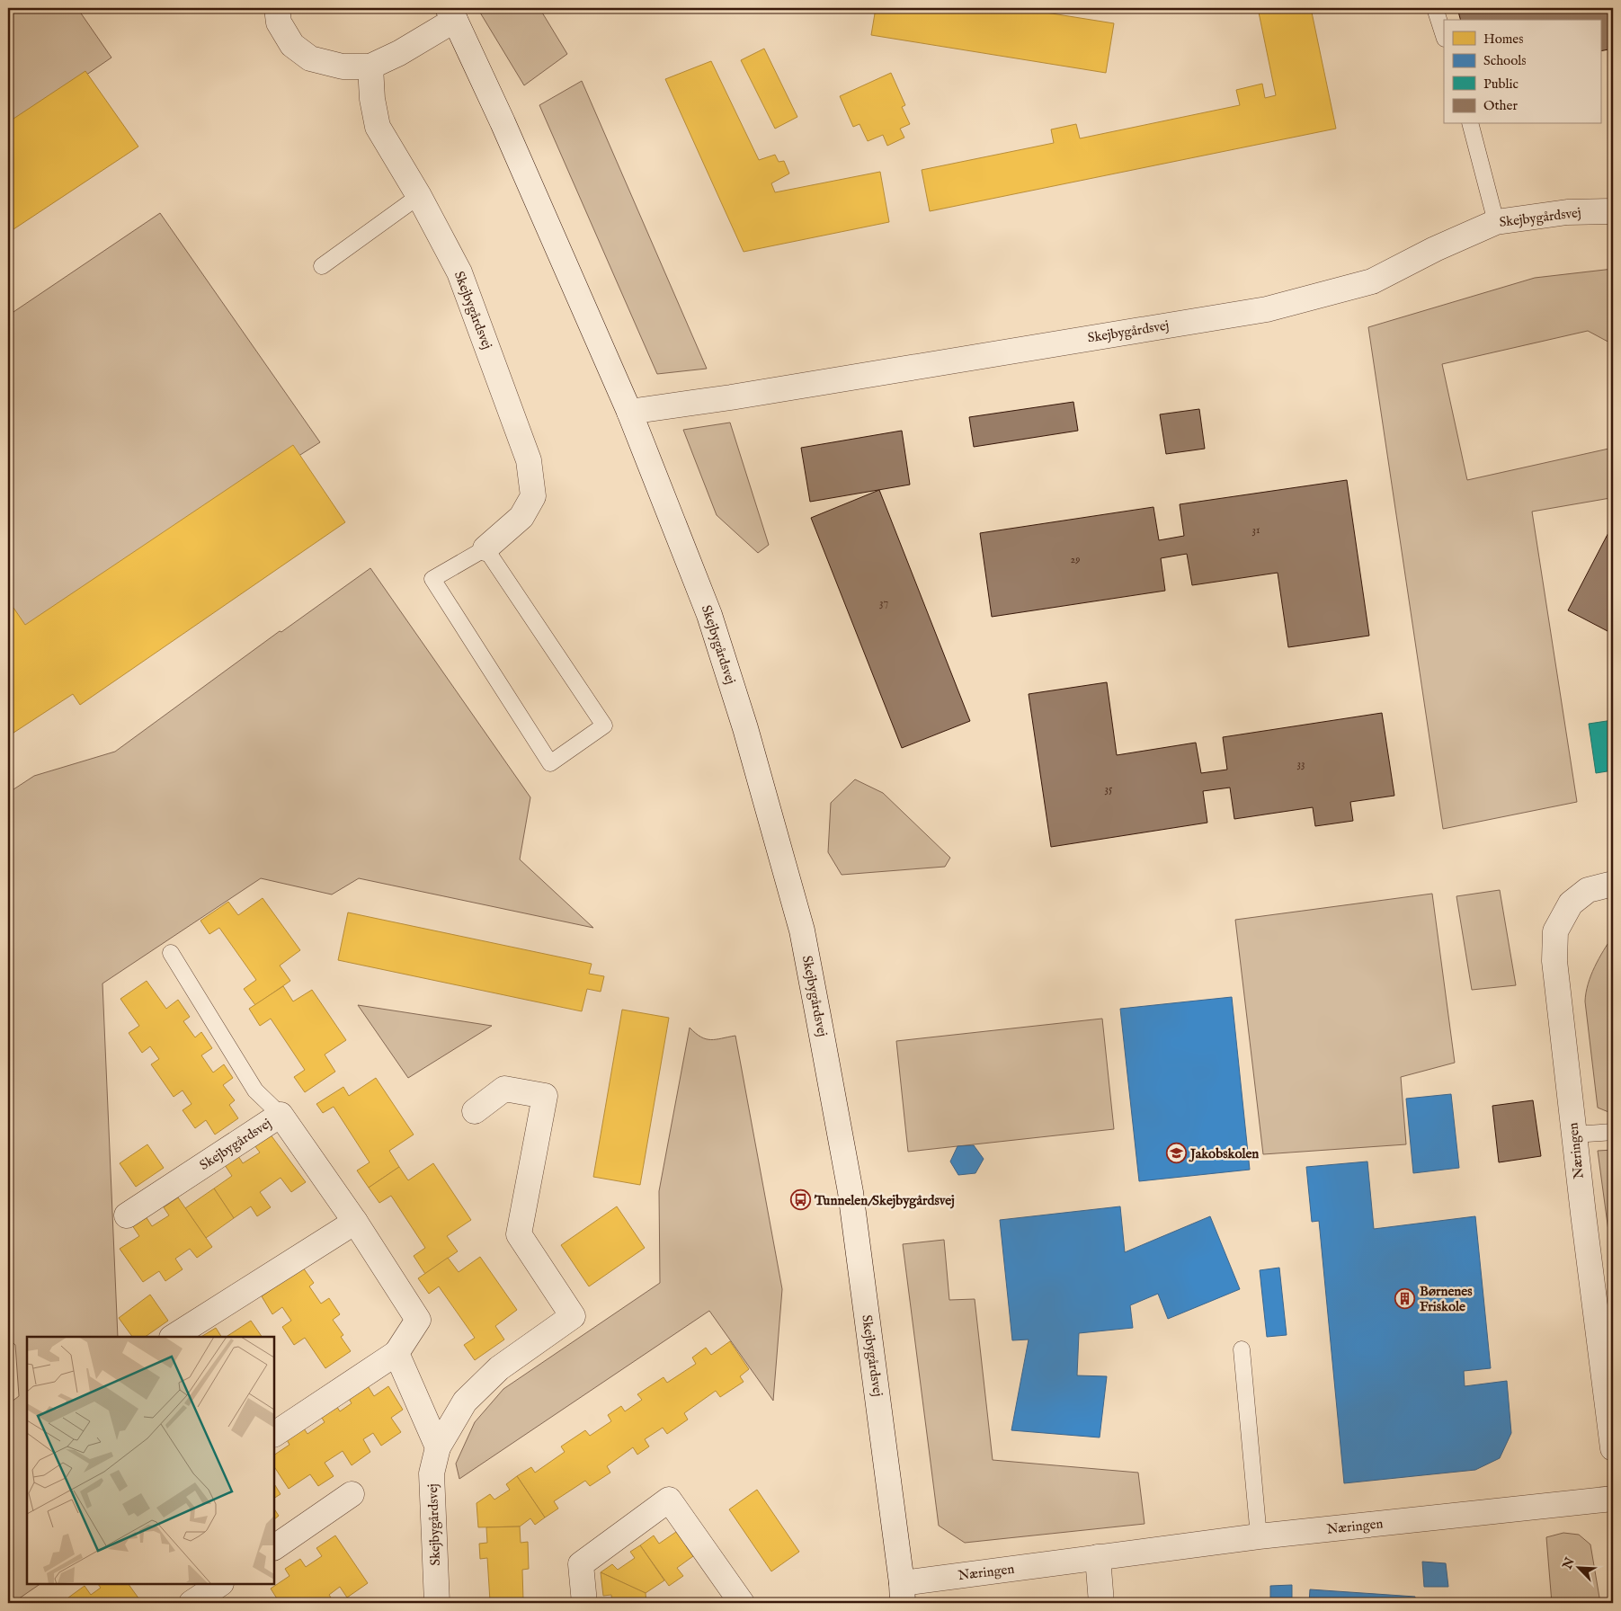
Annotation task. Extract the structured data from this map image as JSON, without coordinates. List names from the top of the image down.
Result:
{
  "streets": {
    "street": ["Skejbygårdsvej", "Næringen"]
  },
  "crossings": [
    ["Skejbygårdsvej", "Næringen"]
  ],
  "places": {
    "school or university": ["Jakobskolen"],
    "bus stop": ["Tunnelen/Skejbygårdsvej"],
    "building": ["Børnenes Friskole"]
  },
  "house_numbers": [
    "31",
    "29",
    "37",
    "33",
    "35"
  ],
  "legend": [
    "Homes",
    "Schools",
    "Public",
    "Other"
  ],
  "north": "top left"
}
